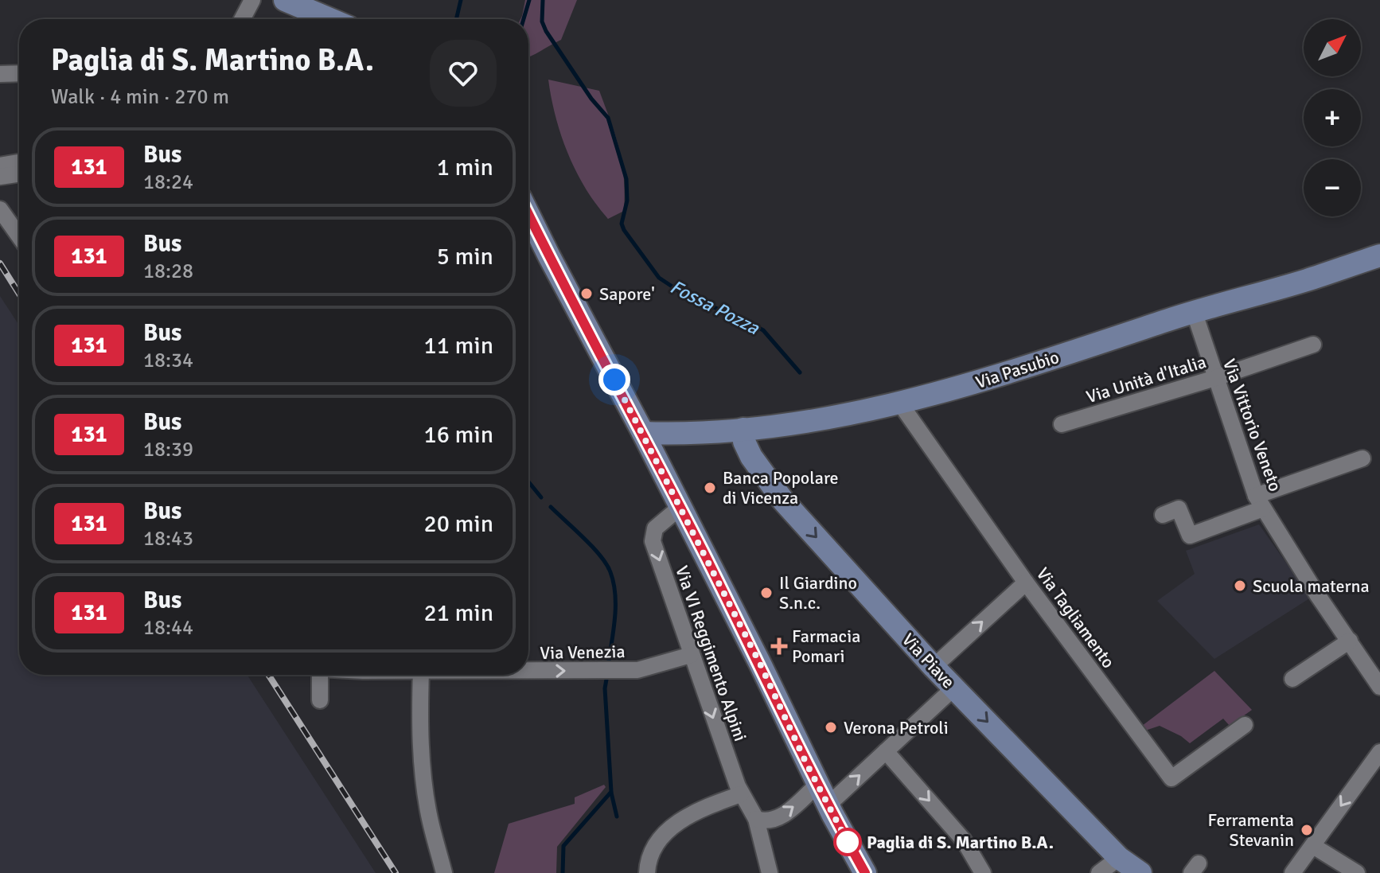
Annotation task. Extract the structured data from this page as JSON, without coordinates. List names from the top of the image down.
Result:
{
  "streets": {
    "street": [
      "Via Pasubio",
      "Via Unità d'Italia",
      "Via Vittorio Veneto",
      "Via Tagliamento",
      "Via Venezia",
      "Via VI Reggimento Alpini",
      "Via Piave"
    ]
  },
  "crossings": [
    ["Via Pasubio", "Via Vittorio Veneto"],
    ["Via Pasubio", "Via Tagliamento"],
    ["Via Pasubio", "Via Piave"],
    ["Via Unità d'Italia", "Via Vittorio Veneto"],
    ["Via Venezia", "Via VI Reggimento Alpini"]
  ],
  "one_way": ["Via Venezia"],
  "water": ["Fossa Pozza"],
  "places": {
    "other": [
      "Sapore'",
      "Banca Popolare di Vicenza",
      "Scuola materna",
      "Il Giardino S.n.c.",
      "Verona Petroli",
      "Ferramenta Stevanin",
      "Paglia di S. Martino B.A."
    ],
    "health": ["Farmacia Pomari"]
  },
  "lines": ["bus line 131"],
  "north": "top right",
  "page": {
    "map_buttons": ["+", "−"],
    "heading": ["Paglia di S. Martino B.A.", "Walk · 4 min · 270 m"],
    "list": [
      {
        "mark": "131",
        "name": "Bus",
        "note": "18:24",
        "value": "1 min"
      },
      {
        "mark": "131",
        "name": "Bus",
        "note": "18:28",
        "value": "5 min"
      },
      {
        "mark": "131",
        "name": "Bus",
        "note": "18:34",
        "value": "11 min"
      },
      {
        "mark": "131",
        "name": "Bus",
        "note": "18:39",
        "value": "16 min"
      },
      {
        "mark": "131",
        "name": "Bus",
        "note": "18:43",
        "value": "20 min"
      },
      {
        "mark": "131",
        "name": "Bus",
        "note": "18:44",
        "value": "21 min"
      }
    ]
  }
}
